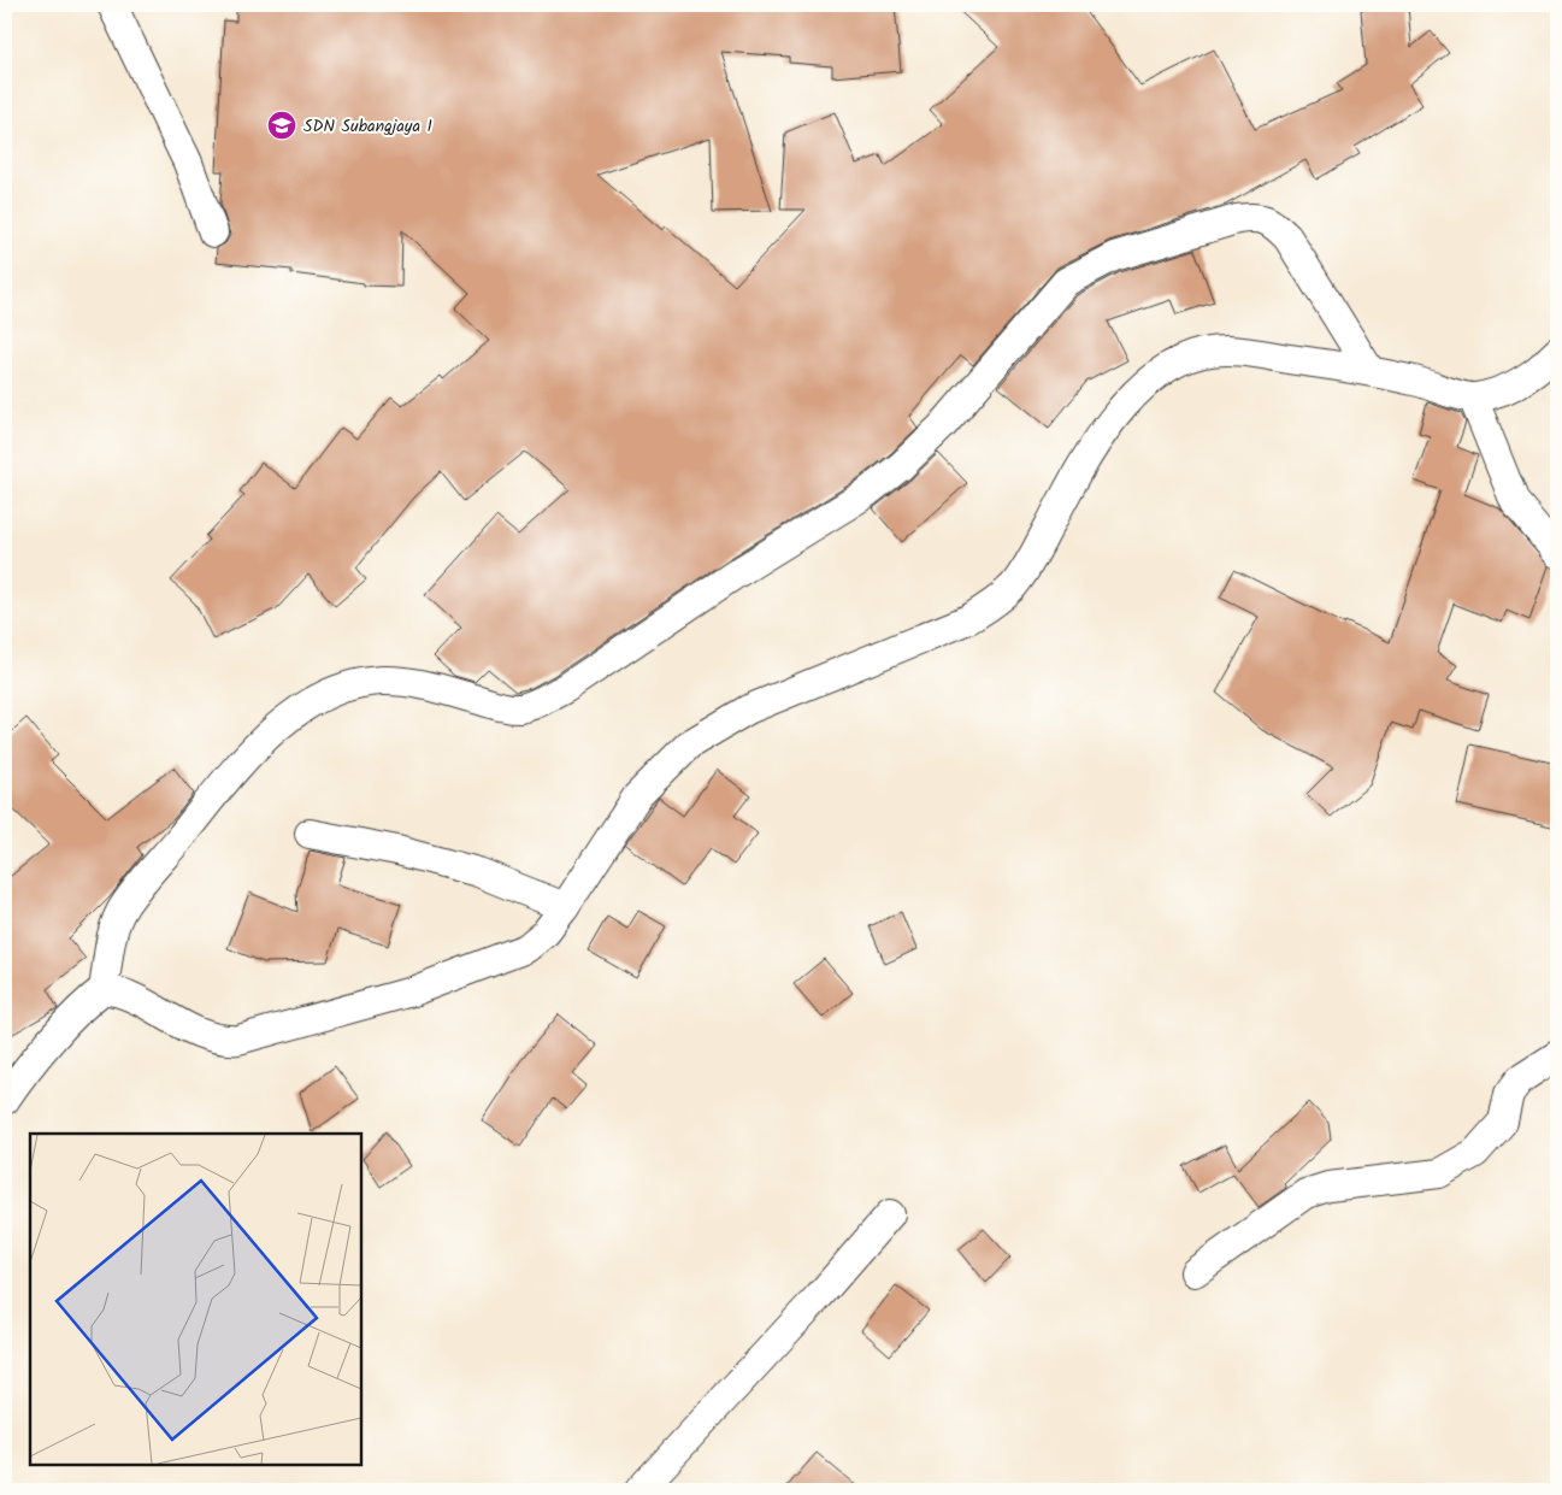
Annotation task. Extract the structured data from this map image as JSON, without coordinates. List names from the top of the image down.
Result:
{
  "places": {
    "school or university": ["SDN Subangjaya 1"]
  }
}
